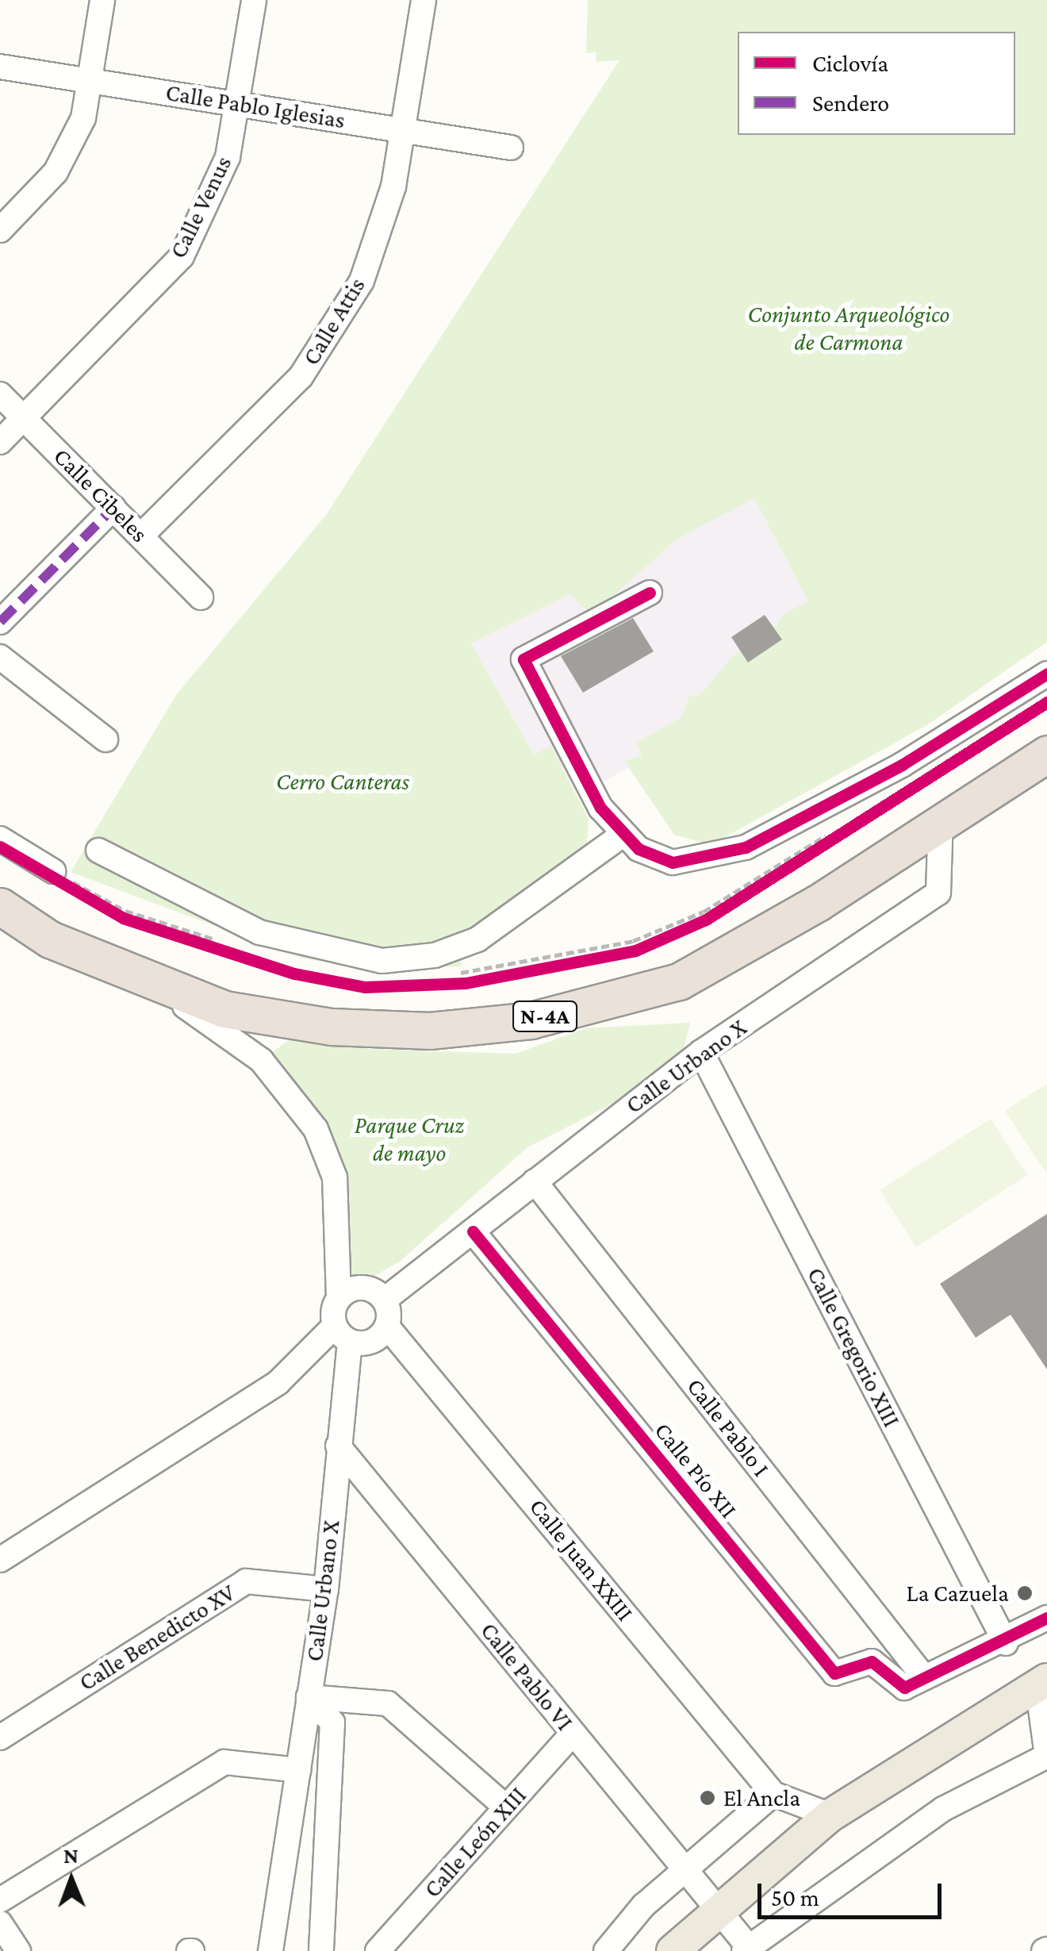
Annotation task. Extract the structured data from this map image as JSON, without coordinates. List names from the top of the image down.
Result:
{
  "streets": {
    "highway": ["N-4A"],
    "street": [
      "Calle Pablo Iglesias",
      "Calle Venus",
      "Calle Attis",
      "Calle Cibeles",
      "Calle Urbano X",
      "Calle Gregorio XIII",
      "Calle Pablo I",
      "Calle Pío XII",
      "Calle Juan XXIII",
      "Calle Benedicto XV",
      "Calle Pablo VI",
      "Calle León XIII"
    ]
  },
  "crossings": [
    ["Calle Pablo Iglesias", "Calle Venus"],
    ["Calle Pablo Iglesias", "Calle Attis"],
    ["Calle Venus", "Calle Cibeles"],
    ["Calle Attis", "Calle Cibeles"],
    ["N-4A", "Calle Urbano X"],
    ["Calle Urbano X", "Calle Gregorio XIII"],
    ["Calle Urbano X", "Calle Pablo I"],
    ["Calle Urbano X", "Calle Pío XII"],
    ["Calle Urbano X", "Calle Juan XXIII"],
    ["Calle Urbano X", "Calle Benedicto XV"],
    ["Calle Urbano X", "Calle Pablo VI"],
    ["Calle Pablo I", "Calle Pío XII"],
    ["Calle Pablo VI", "Calle León XIII"]
  ],
  "parks": ["Conjunto Arqueológico de Carmona", "Cerro Canteras", "Parque Cruz de mayo"],
  "places": ["La Cazuela", "El Ancla"],
  "legend": ["Ciclovía", "Sendero"],
  "scale_bar": "50 m",
  "north": "top"
}
